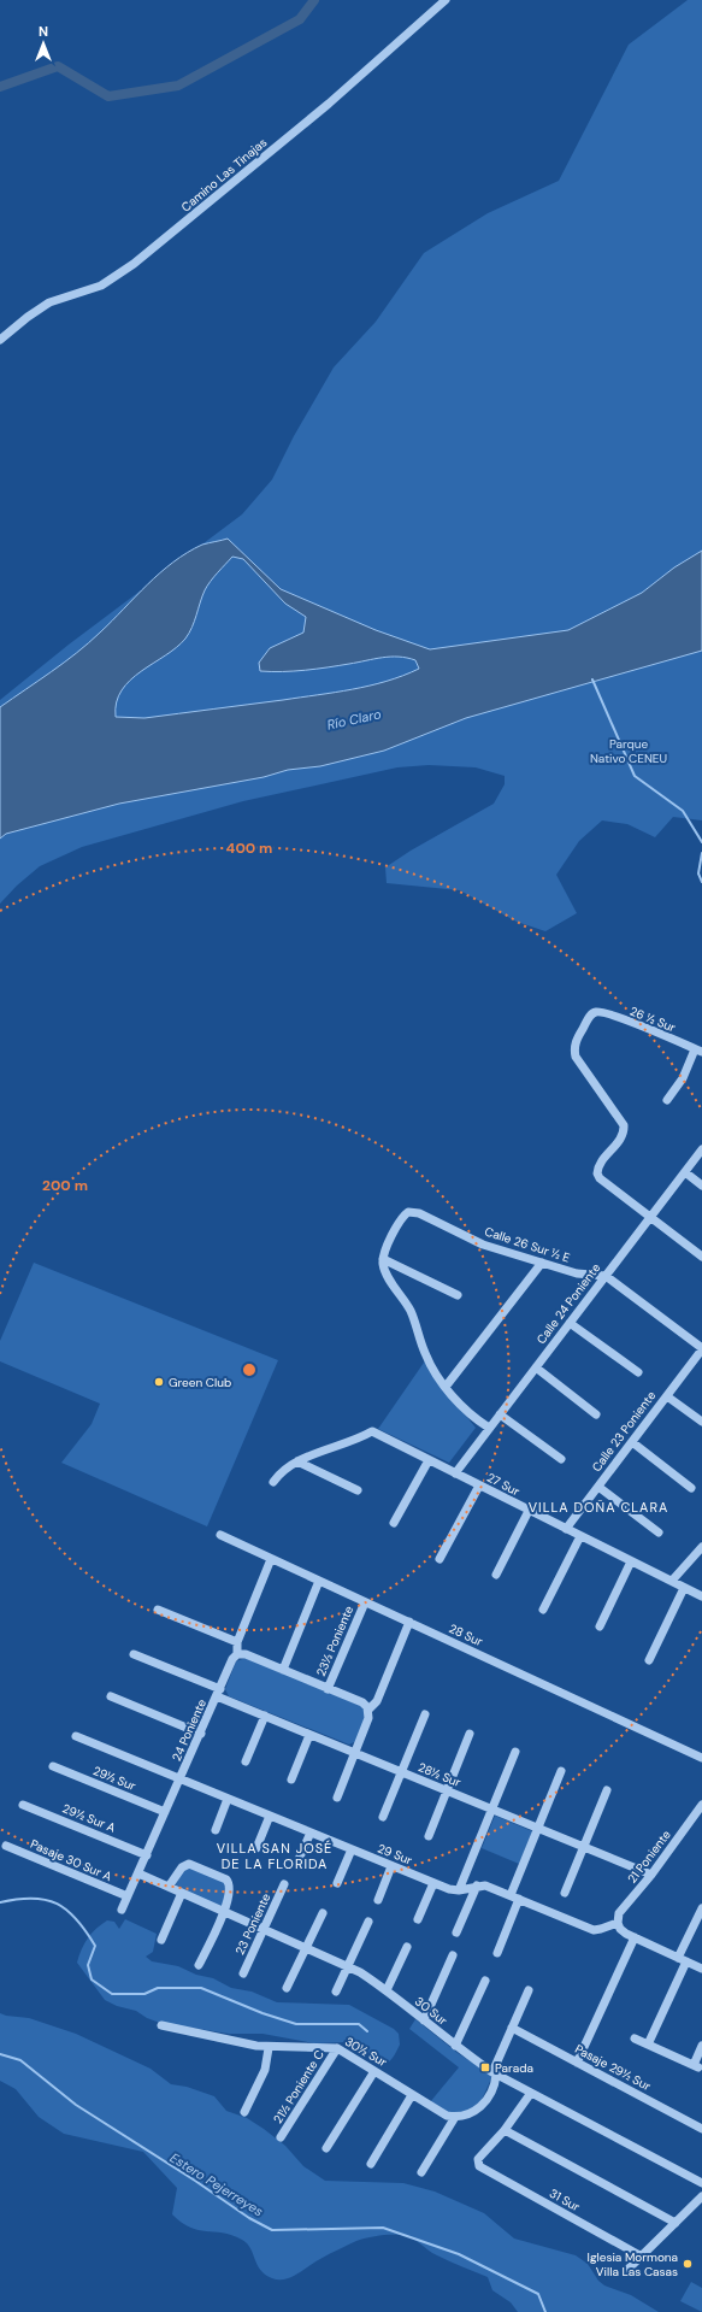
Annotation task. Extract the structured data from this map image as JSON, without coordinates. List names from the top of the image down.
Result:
{
  "streets": {
    "street": [
      "Camino Las Tinajas",
      "26 ½ Sur",
      "Calle 26 Sur ½ E",
      "Calle 24 Poniente",
      "Calle 23 Poniente",
      "27 Sur",
      "28 Sur",
      "23½ Poniente",
      "24 Poniente",
      "28½ Sur",
      "29½ Sur",
      "29½ Sur A",
      "29 Sur",
      "21 Poniente",
      "Pasaje 30 Sur A",
      "23 Poniente",
      "30 Sur",
      "30½ Sur",
      "Pasaje 29½ Sur",
      "21½ Poniente C",
      "31 Sur"
    ]
  },
  "crossings": [
    ["26 ½ Sur", "Calle 24 Poniente"],
    ["Calle 26 Sur ½ E", "Calle 24 Poniente"],
    ["Calle 24 Poniente", "27 Sur"],
    ["Calle 23 Poniente", "27 Sur"],
    ["28 Sur", "23½ Poniente"],
    ["28 Sur", "24 Poniente"],
    ["24 Poniente", "28½ Sur"],
    ["24 Poniente", "29½ Sur"],
    ["24 Poniente", "29½ Sur A"],
    ["24 Poniente", "29 Sur"],
    ["24 Poniente", "Pasaje 30 Sur A"],
    ["24 Poniente", "30 Sur"],
    ["28½ Sur", "21 Poniente"],
    ["23 Poniente", "30 Sur"],
    ["30½ Sur", "21½ Poniente C"]
  ],
  "districts": ["VILLA DOÑA CLARA", "VILLA SAN JOSÉ DE LA FLORIDA"],
  "water": ["Río Claro", "Estero Pejerreyes"],
  "parks": ["Parque Nativo CENEU"],
  "places": {
    "other": ["Green Club", "Iglesia Mormona Villa Las Casas"],
    "transit": ["Parada"]
  },
  "north": "top",
  "rings": ["400 m", "200 m"]
}
